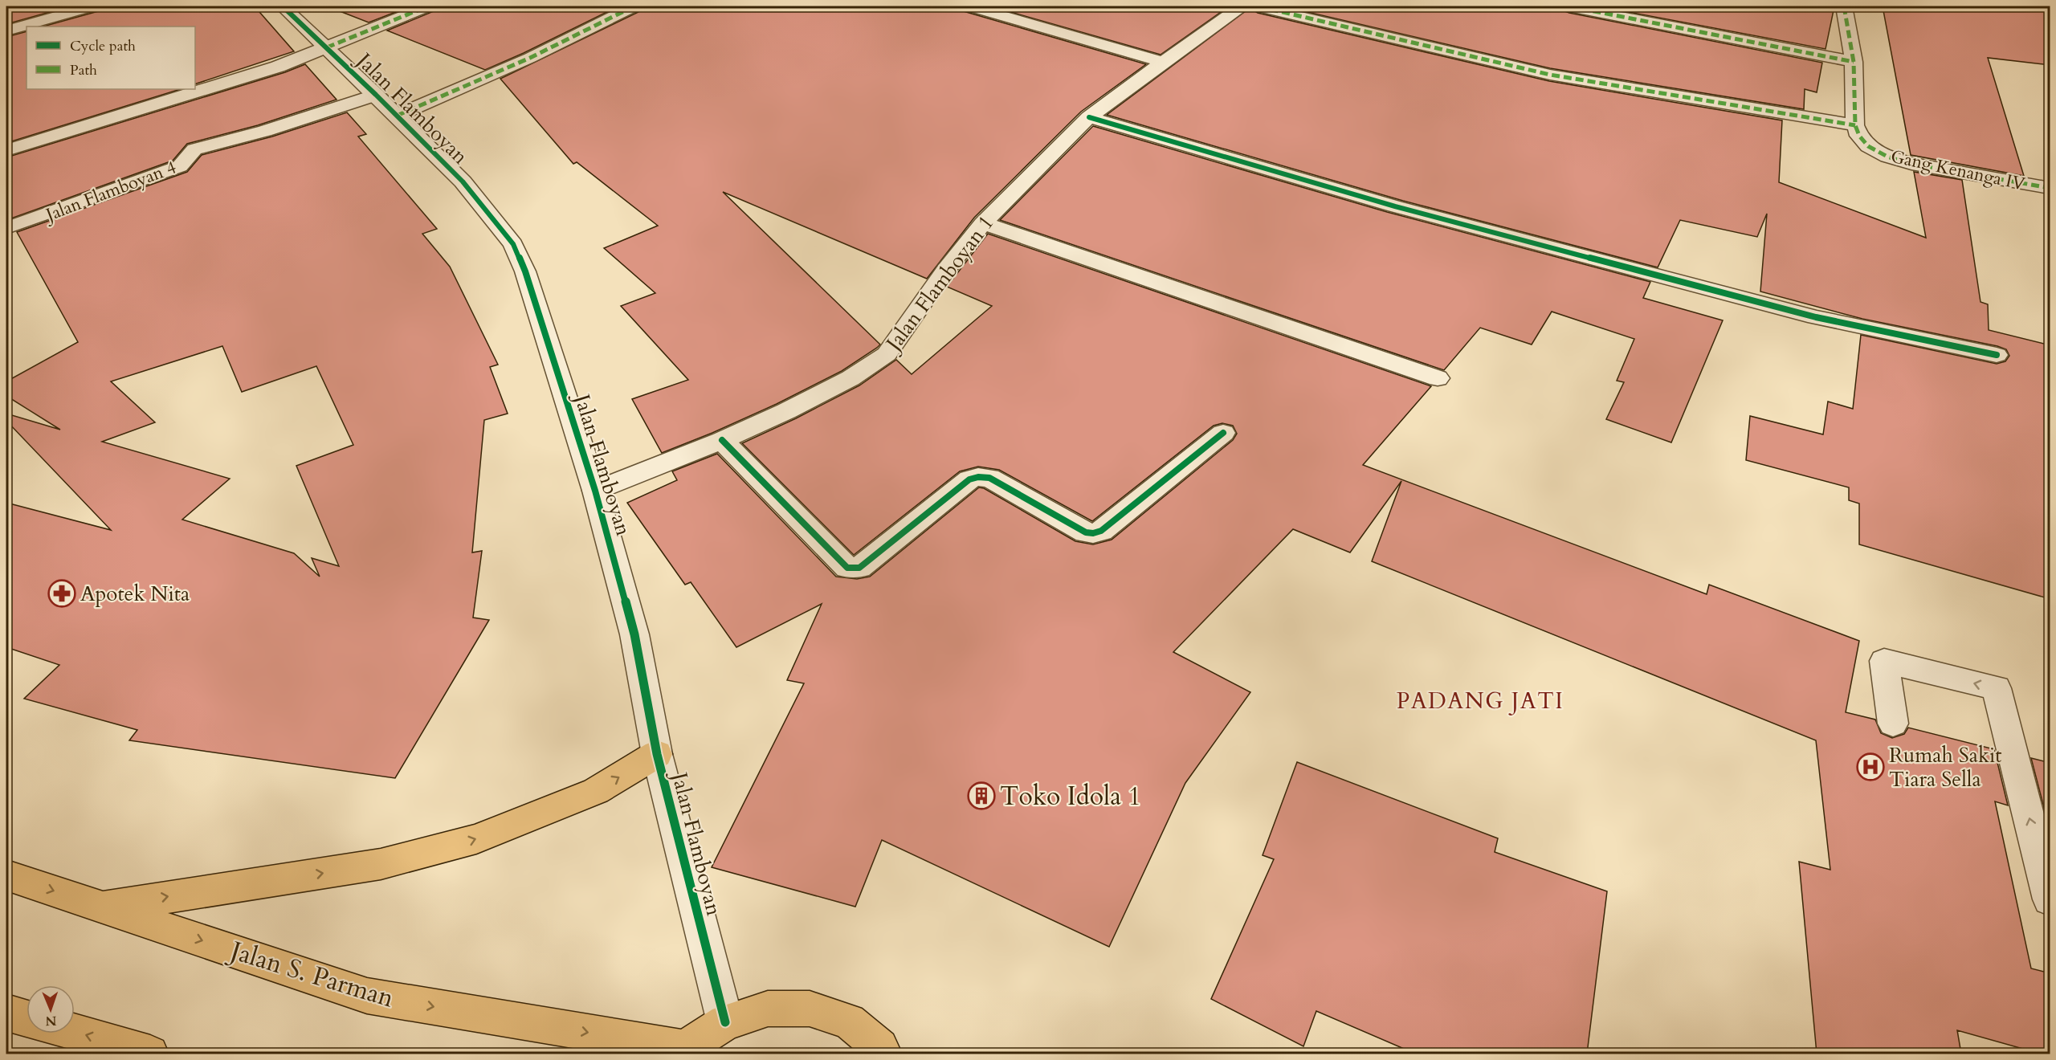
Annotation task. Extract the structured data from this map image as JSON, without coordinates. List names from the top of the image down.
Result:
{
  "streets": {
    "main road": ["Jalan S. Parman"],
    "street": [
      "Jalan Flamboyan",
      "Gang Kenanga IV",
      "Jalan Flamboyan 4",
      "Jalan Flamboyan 1"
    ]
  },
  "crossings": [
    ["Jalan Flamboyan", "Jalan Flamboyan 4"],
    ["Jalan Flamboyan", "Jalan Flamboyan 1"]
  ],
  "one_way": ["Jalan S. Parman"],
  "districts": ["PADANG JATI"],
  "places": {
    "pharmacy": ["Apotek Nita"],
    "hospital": ["Rumah Sakit Tiara Sella"],
    "building": ["Toko Idola 1"]
  },
  "legend": ["Cycle path", "Path"],
  "north": "bottom"
}
